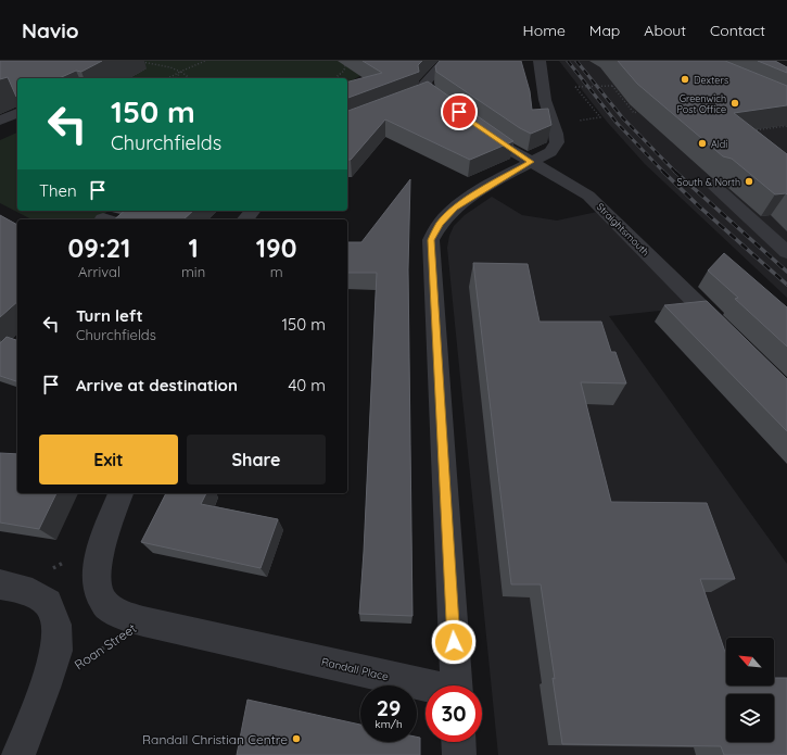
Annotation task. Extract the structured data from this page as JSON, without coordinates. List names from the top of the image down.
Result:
{
  "streets": {
    "street": ["Straightsmouth", "Roan Street", "Randall Place"]
  },
  "crossings": [
    ["Straightsmouth", "Randall Place"],
    ["Roan Street", "Randall Place"]
  ],
  "places": [
    "Dexters",
    "Greenwich Post Office",
    "Aldi",
    "South & North",
    "Randall Christian Centre"
  ],
  "north": "top left",
  "page": {
    "header": "Navio",
    "nav": [
      "Home",
      "Map",
      "About",
      "Contact"
    ],
    "turn": ["150 m", "Churchfields"],
    "then": "Then",
    "eta": [
      "09:21",
      "Arrival",
      "1",
      "min",
      "190",
      "m"
    ],
    "list": [
      {
        "name": "Turn left",
        "note": "Churchfields",
        "value": "150 m"
      },
      {
        "name": "Arrive at destination",
        "value": "40 m"
      }
    ],
    "buttons": ["Exit", "Share"],
    "speed": "29 km/h",
    "limit": "30"
  }
}
